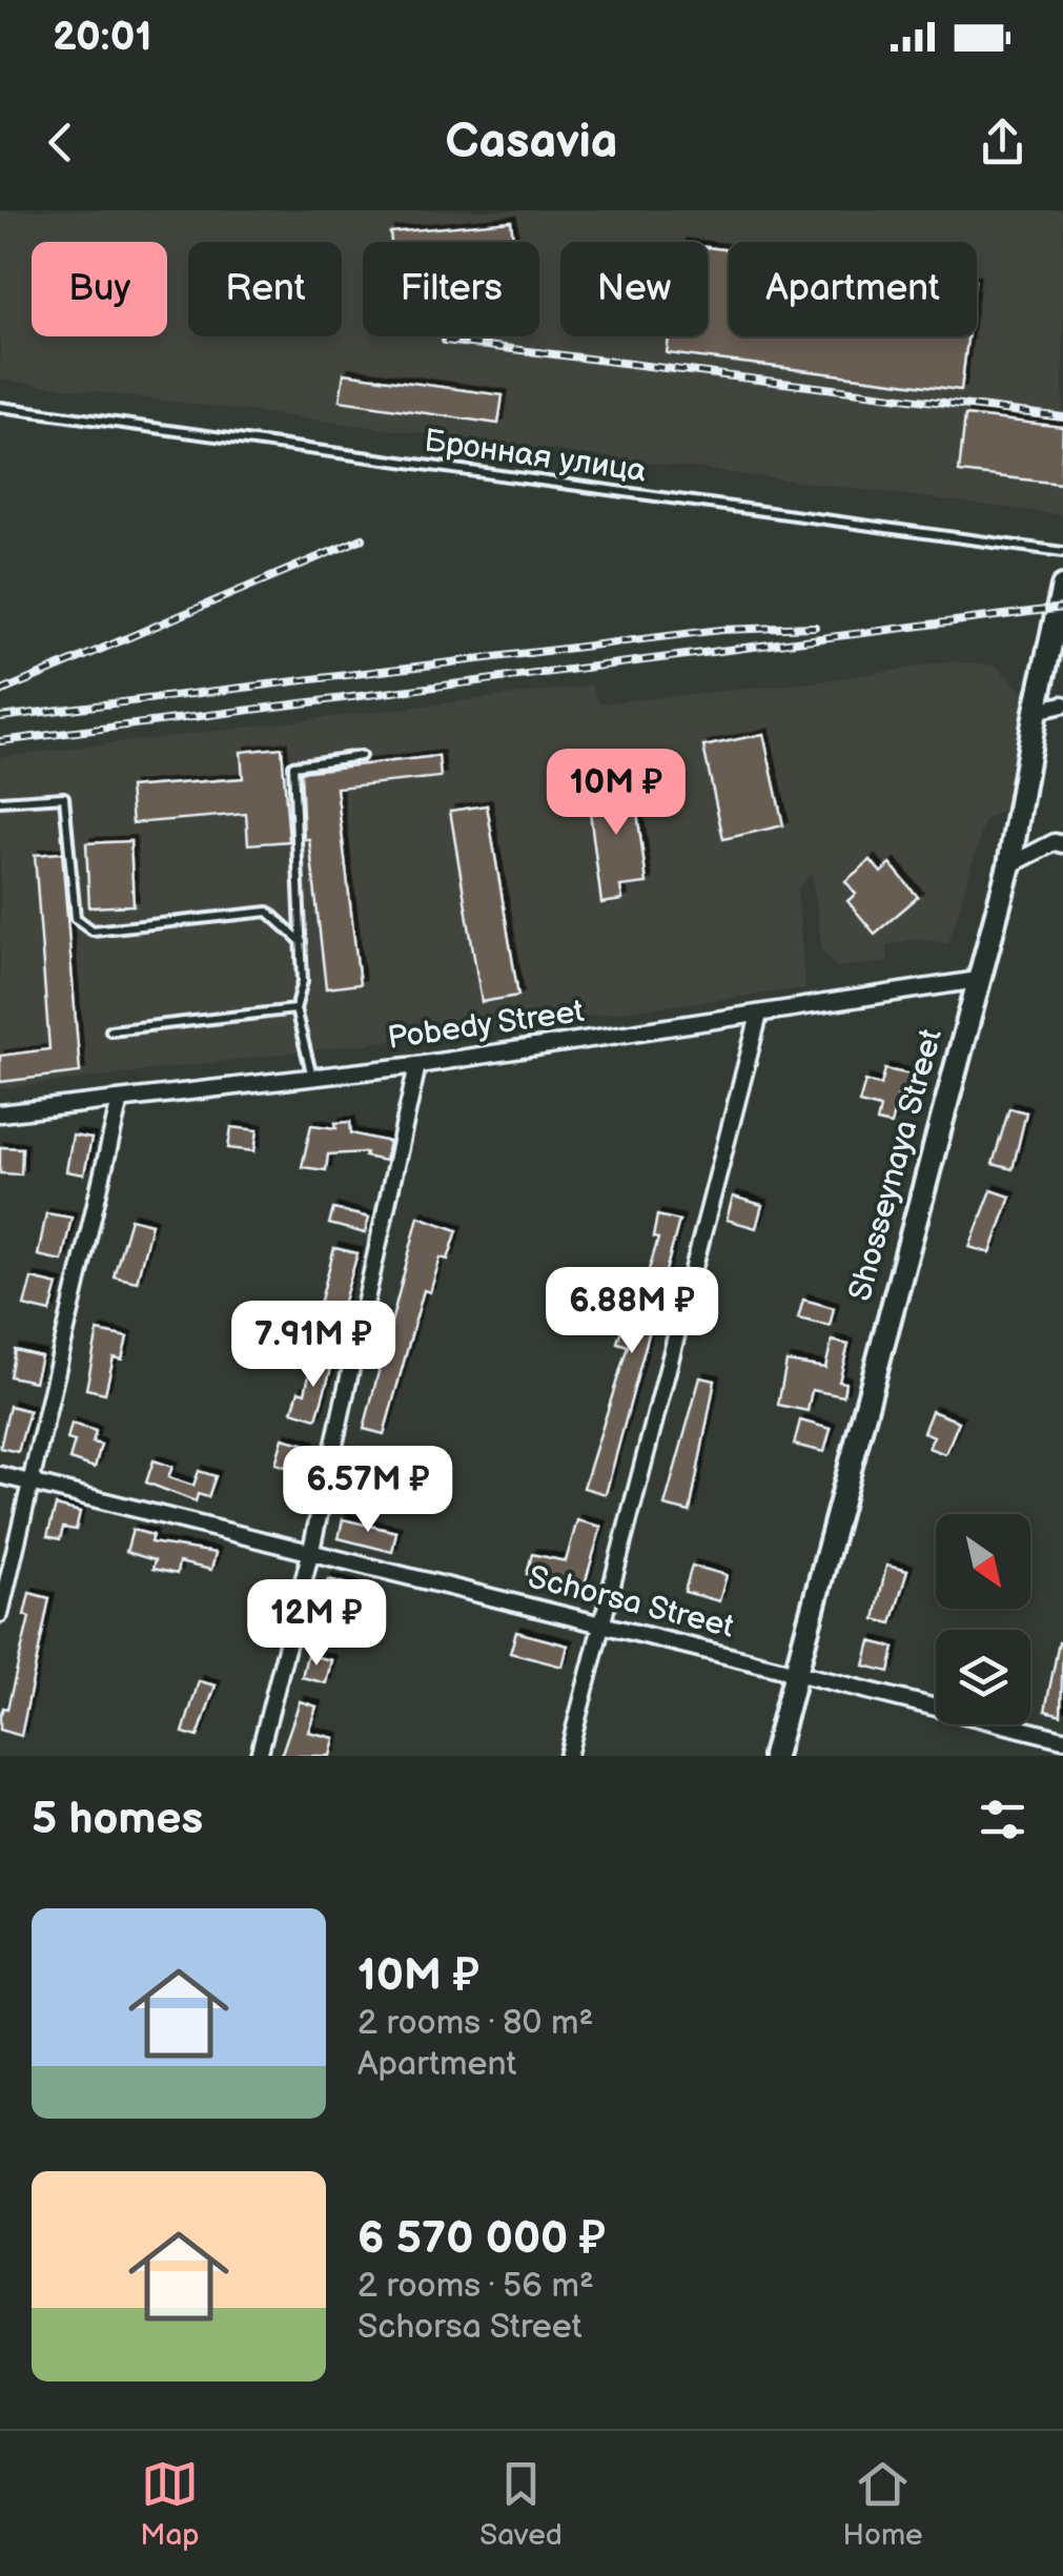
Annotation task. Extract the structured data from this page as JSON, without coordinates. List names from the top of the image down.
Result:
{
  "streets": {
    "main road": ["Shosseynaya Street"],
    "street": ["Pobedy Street", "Schorsa Street"],
    "lane": ["Бронная улица"]
  },
  "crossings": [
    ["Pobedy Street", "Shosseynaya Street"],
    ["Shosseynaya Street", "Schorsa Street"]
  ],
  "north": "bottom right",
  "page": {
    "status": "20:01",
    "header": "Casavia",
    "chip": [
      "Buy",
      "Rent",
      "Filters",
      "New",
      "Apartment"
    ],
    "price": [
      "10M ₽",
      "6.88M ₽",
      "7.91M ₽",
      "6.57M ₽",
      "12M ₽"
    ],
    "heading": "5 homes",
    "list": [
      {
        "name": "10M ₽",
        "note": "2 rooms · 80 m² · Apartment"
      },
      {
        "name": "6 570 000 ₽",
        "note": "2 rooms · 56 m² · Schorsa Street"
      }
    ],
    "tabs": ["Map", "Saved", "Home"]
  }
}
